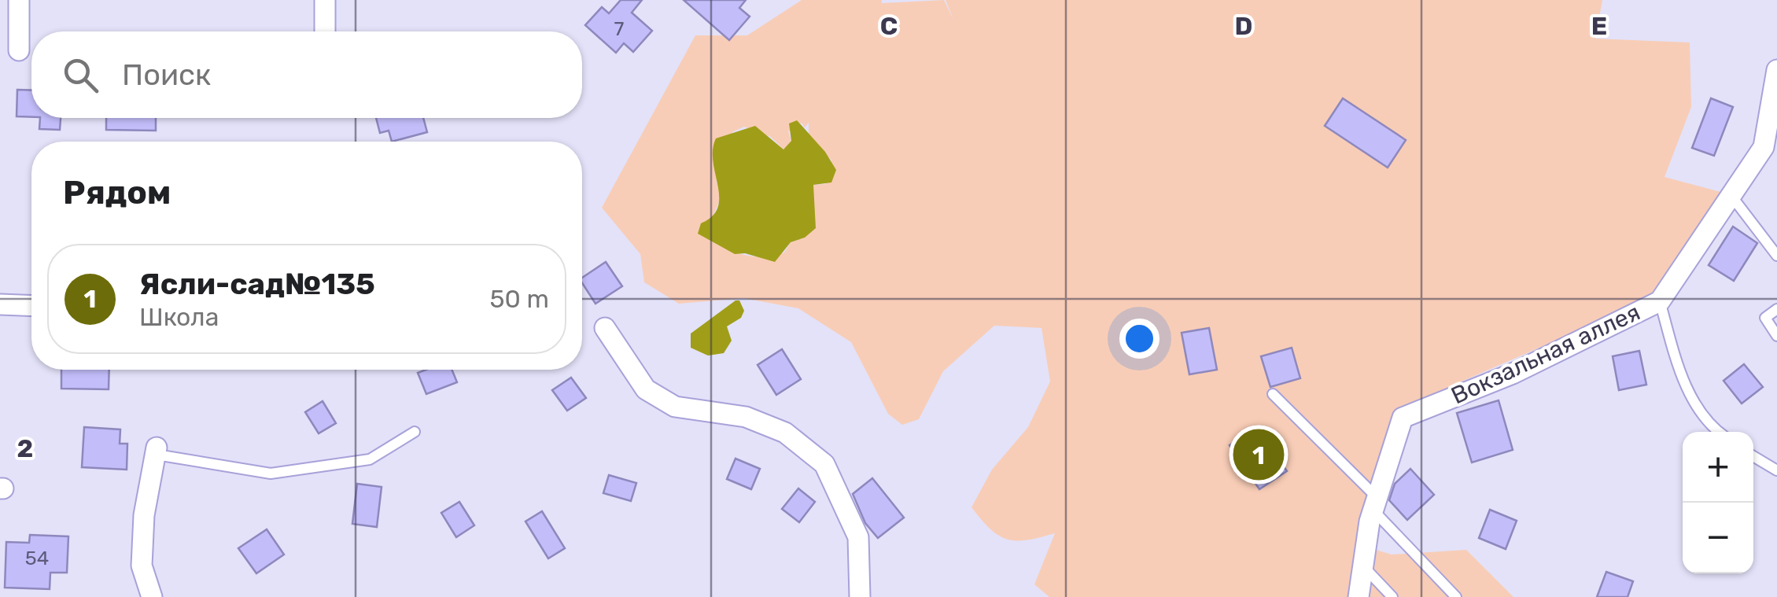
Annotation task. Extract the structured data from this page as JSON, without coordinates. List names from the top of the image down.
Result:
{
  "streets": {
    "street": ["Вокзальная аллея"]
  },
  "house_numbers": ["7", "54"],
  "page": {
    "search": "Поиск",
    "heading": "Рядом",
    "list": [
      {
        "mark": "1",
        "name": "Ясли-сад№135",
        "note": "Школа",
        "value": "50 m"
      }
    ],
    "pins": "1",
    "map_buttons": ["+", "−"]
  },
  "grid": {
    "columns": ["C", "D", "E"],
    "rows": ["2"]
  }
}
